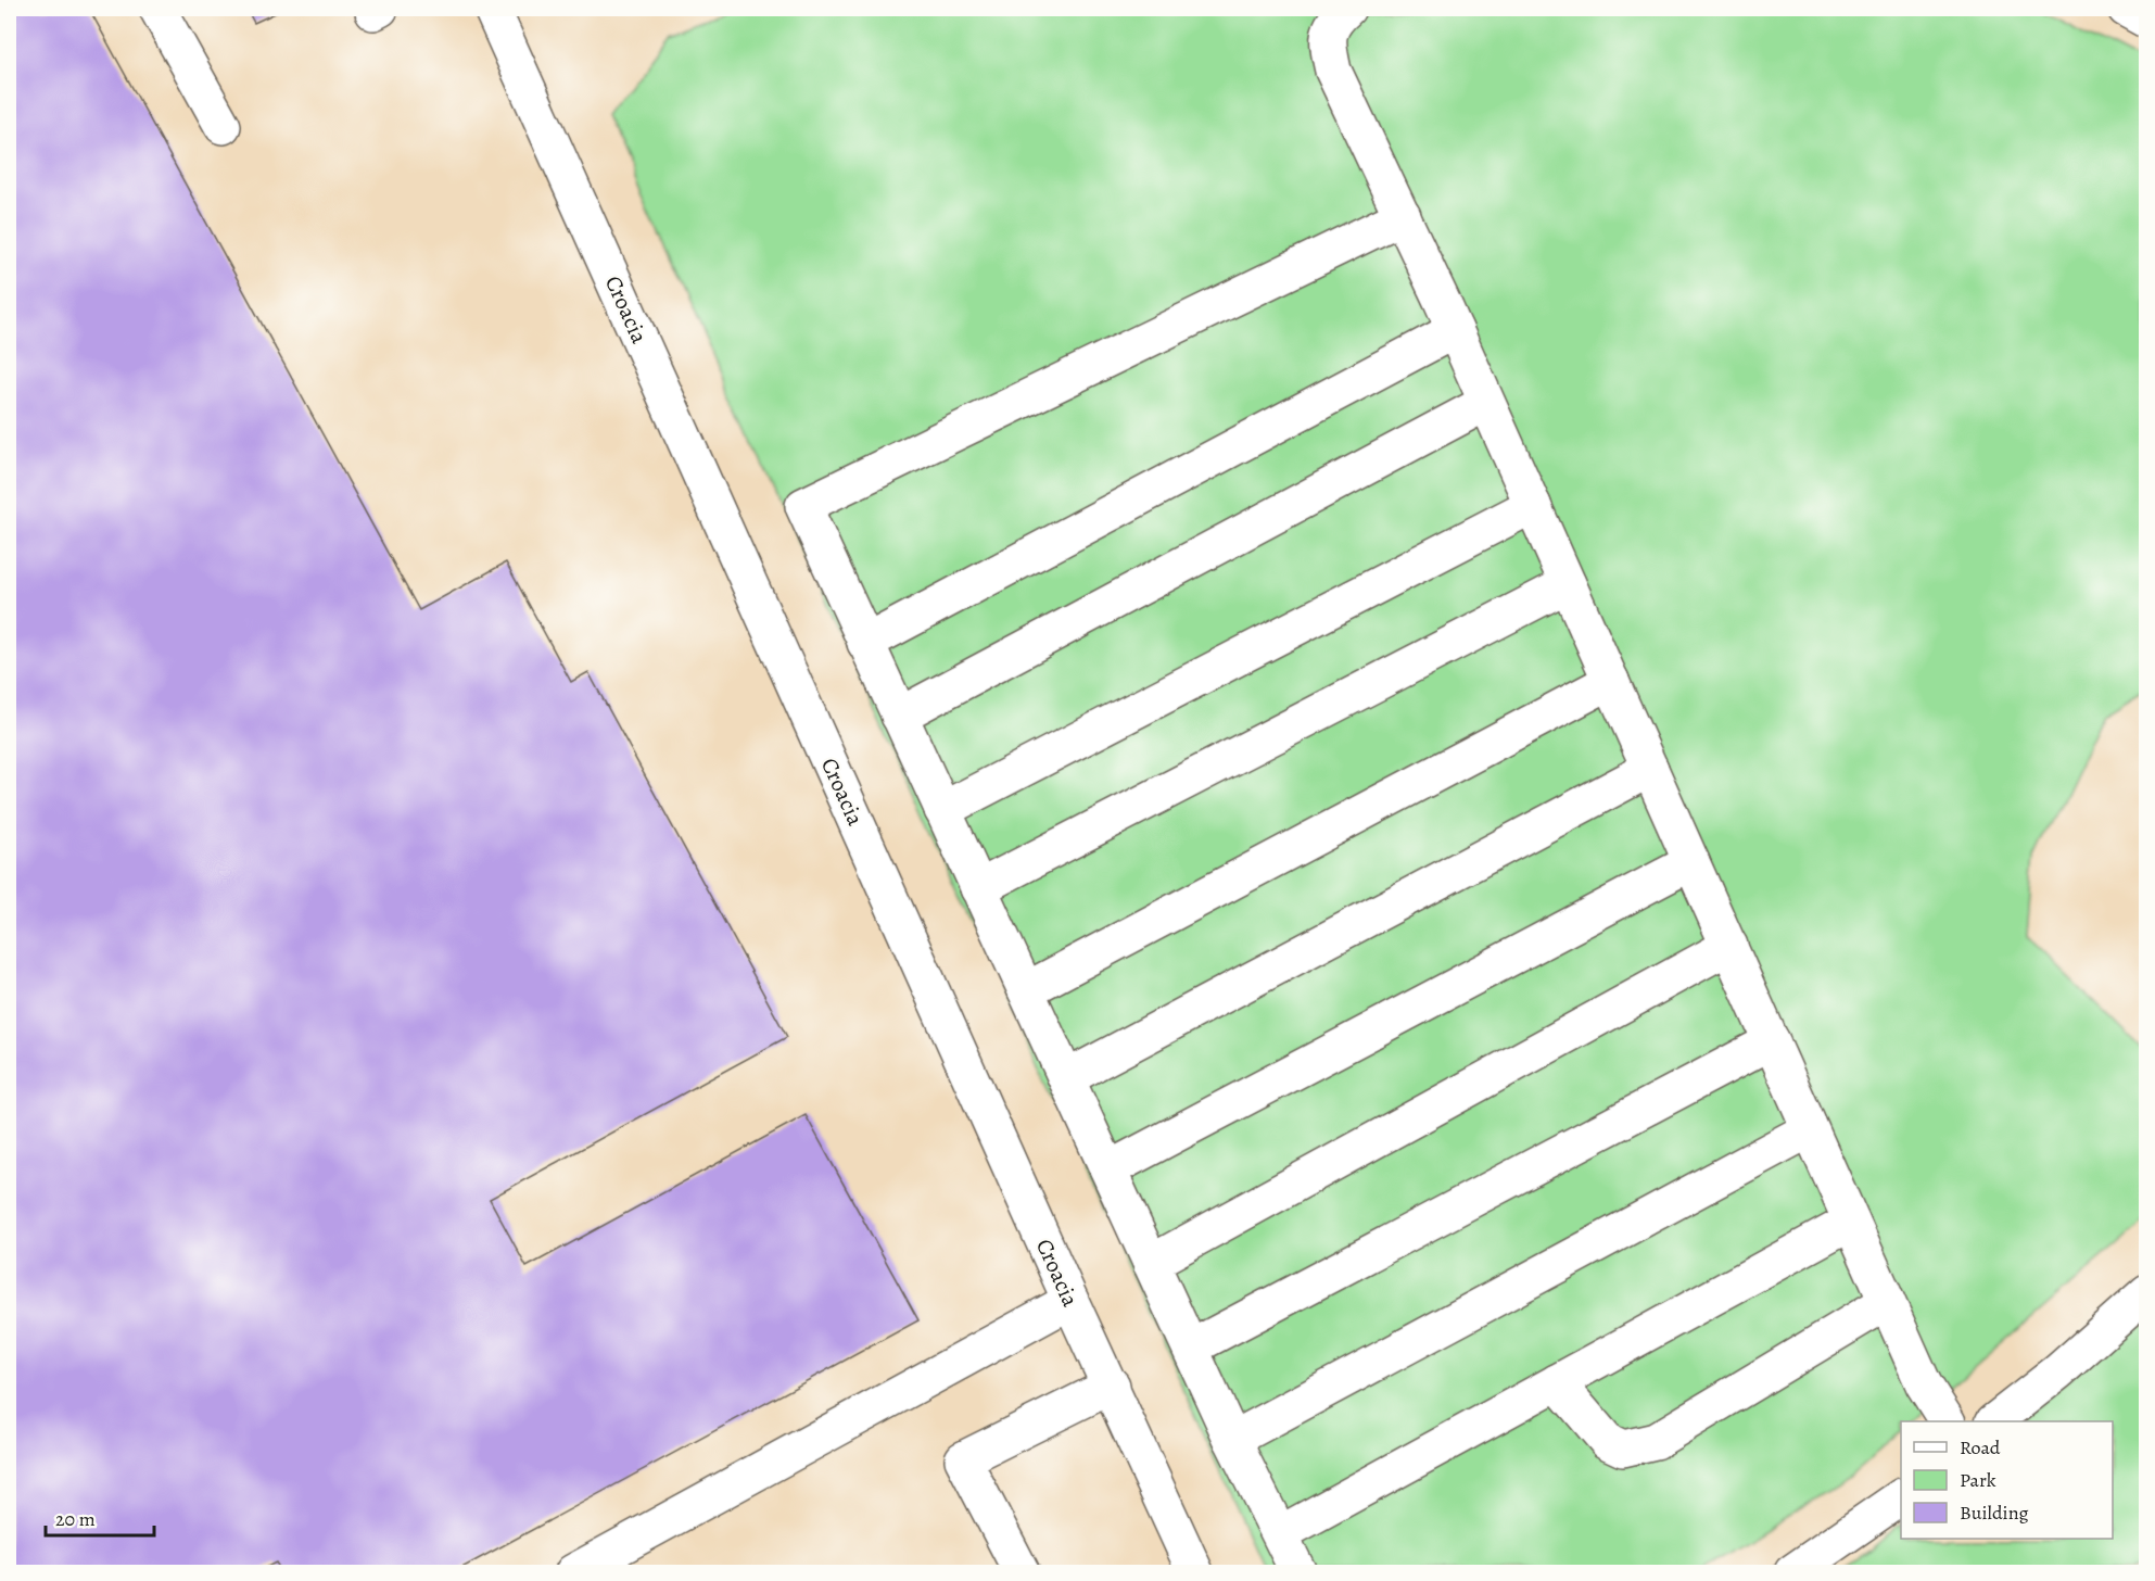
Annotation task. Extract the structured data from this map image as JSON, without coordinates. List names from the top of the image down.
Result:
{
  "streets": {
    "street": ["Croacia"]
  },
  "legend": ["Road", "Park", "Building"],
  "scale_bar": "20 m"
}
